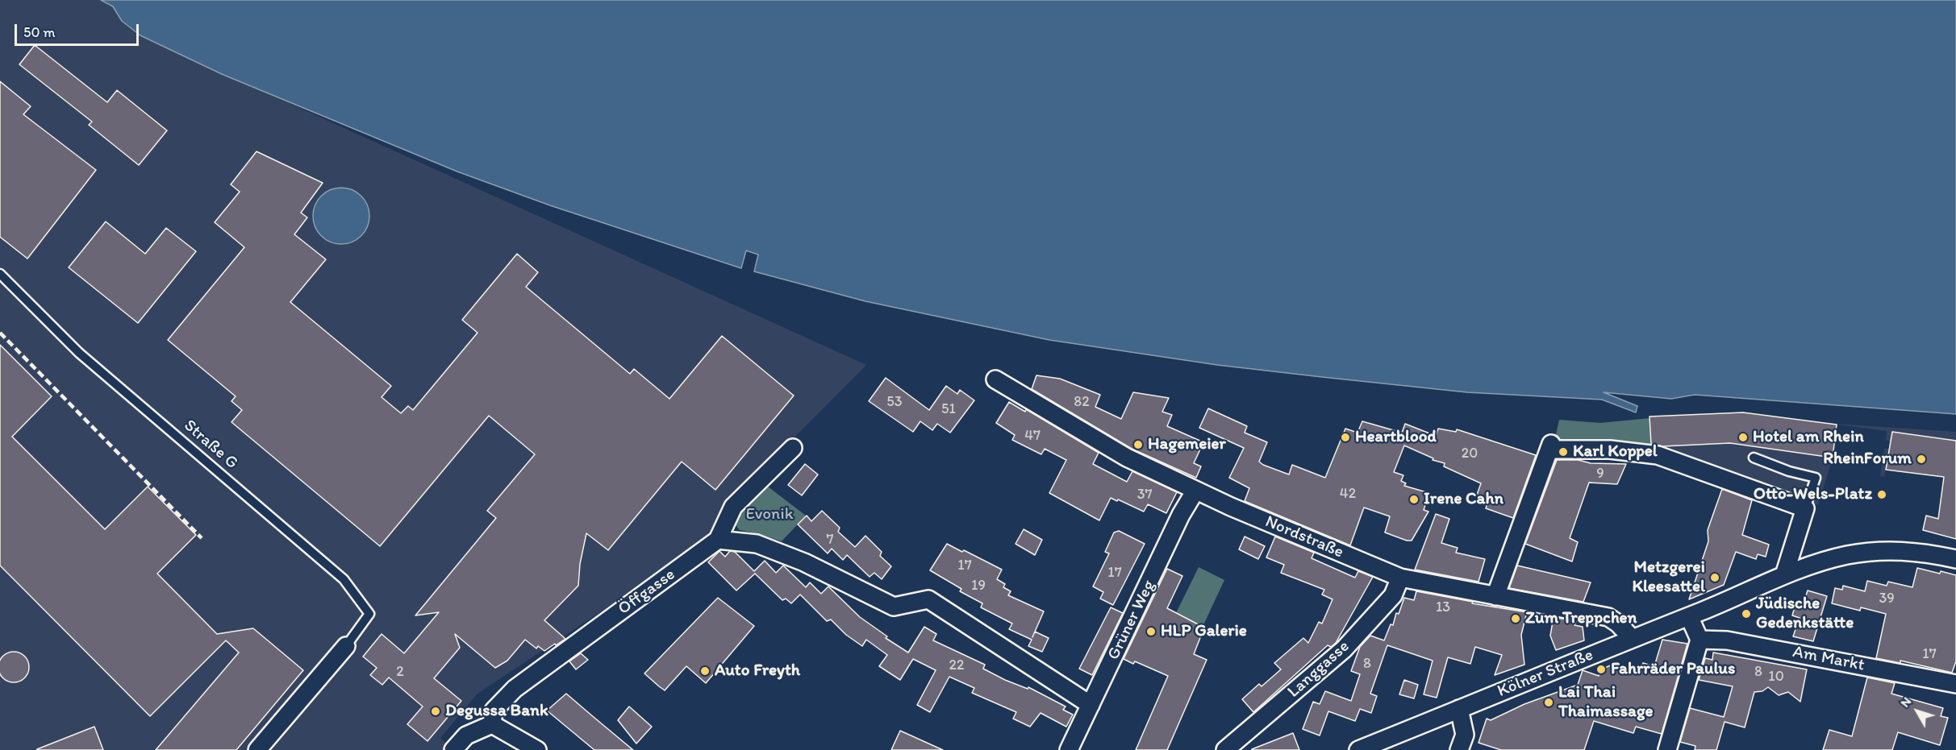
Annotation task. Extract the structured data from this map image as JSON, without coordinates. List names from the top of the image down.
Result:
{
  "streets": {
    "street": [
      "Nordstraße",
      "Öffgasse",
      "Grüner Weg",
      "Am Markt",
      "Langgasse",
      "Kölner Straße"
    ],
    "lane": ["Straße G"]
  },
  "crossings": [
    ["Nordstraße", "Grüner Weg"],
    ["Nordstraße", "Langgasse"],
    ["Nordstraße", "Kölner Straße"]
  ],
  "parks": ["Evonik"],
  "places": [
    "Heartblood",
    "Hotel am Rhein",
    "Hagemeier",
    "Karl Koppel",
    "RheinForum",
    "Otto-Wels-Platz",
    "Irene Cahn",
    "Metzgerei Kleesattel",
    "Jüdische Gedenkstätte",
    "Zum Treppchen",
    "HLP Galerie",
    "Fahrräder Paulus",
    "Auto Freyth",
    "Lai Thai Thaimassage",
    "Degussa Bank"
  ],
  "house_numbers": [
    "53",
    "82",
    "51",
    "47",
    "20",
    "9",
    "42",
    "37",
    "7",
    "17",
    "17",
    "19",
    "39",
    "13",
    "17",
    "8",
    "22",
    "2",
    "8",
    "10"
  ],
  "scale_bar": "50 m",
  "north": "top left"
}
